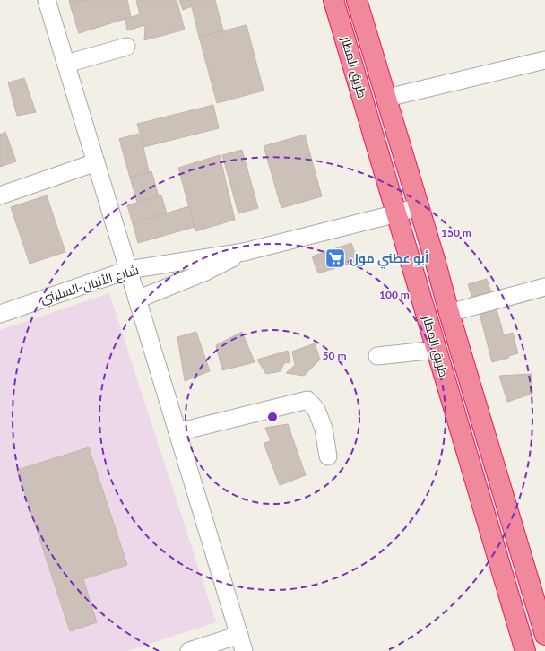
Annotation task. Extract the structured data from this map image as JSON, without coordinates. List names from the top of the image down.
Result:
{
  "streets": {
    "highway": ["طريق المطار"],
    "street": ["شارع الألبان-السليني"]
  },
  "crossings": [
    ["طريق المطار", "شارع الألبان-السليني"]
  ],
  "places": {
    "supermarket": ["أبو عطني مول"]
  },
  "rings": ["150 m", "100 m", "50 m"]
}
